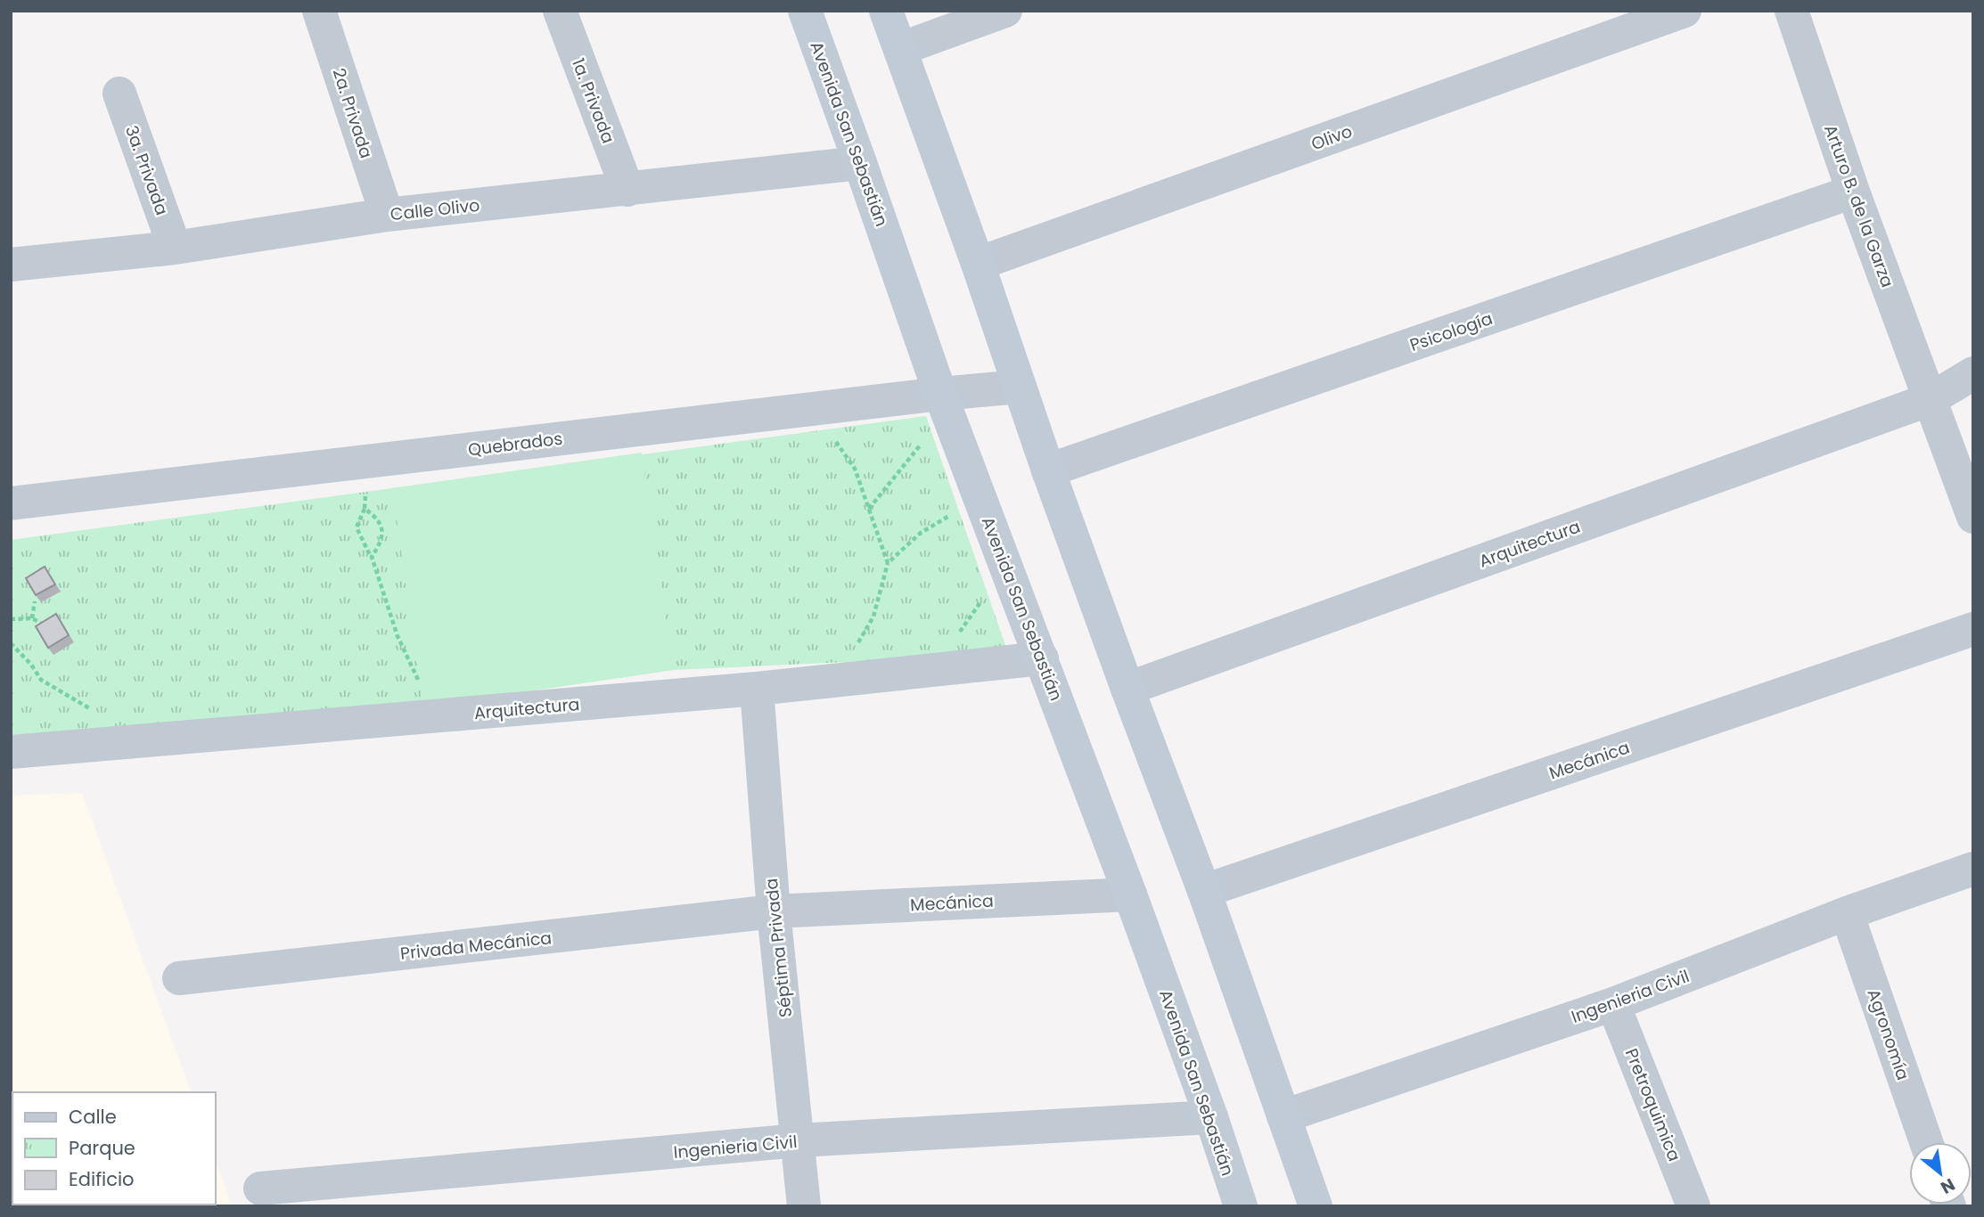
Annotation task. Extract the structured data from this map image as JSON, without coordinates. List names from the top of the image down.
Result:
{
  "streets": {
    "main road": ["Avenida San Sebastián"],
    "street": [
      "1a. Privada",
      "2a. Privada",
      "Olivo",
      "3a. Privada",
      "Arturo B. de la Garza",
      "Calle Olivo",
      "Psicología",
      "Quebrados",
      "Arquitectura",
      "Mecánica",
      "Privada Mecánica",
      "Séptima Privada",
      "Ingenieria Civil",
      "Agronomía",
      "Pretroquimica"
    ]
  },
  "crossings": [
    ["1a. Privada", "Calle Olivo"],
    ["2a. Privada", "Calle Olivo"],
    ["Avenida San Sebastián", "Calle Olivo"],
    ["Avenida San Sebastián", "Quebrados"],
    ["Avenida San Sebastián", "Arquitectura"],
    ["Avenida San Sebastián", "Mecánica"],
    ["Avenida San Sebastián", "Ingenieria Civil"],
    ["3a. Privada", "Calle Olivo"],
    ["Arturo B. de la Garza", "Psicología"],
    ["Arturo B. de la Garza", "Arquitectura"],
    ["Arquitectura", "Séptima Privada"],
    ["Mecánica", "Privada Mecánica"],
    ["Mecánica", "Séptima Privada"],
    ["Privada Mecánica", "Séptima Privada"],
    ["Séptima Privada", "Ingenieria Civil"],
    ["Ingenieria Civil", "Agronomía"],
    ["Ingenieria Civil", "Pretroquimica"]
  ],
  "legend": ["Calle", "Parque", "Edificio"],
  "north": "bottom right"
}
